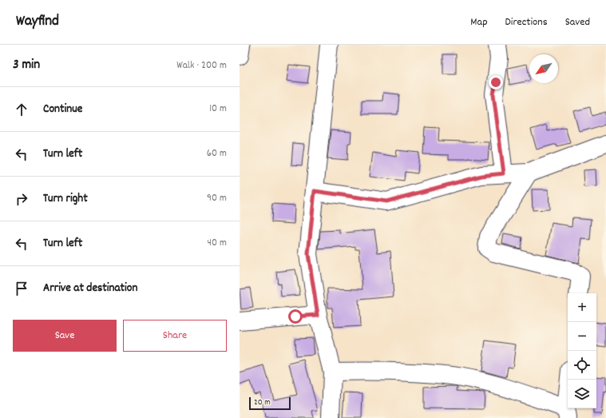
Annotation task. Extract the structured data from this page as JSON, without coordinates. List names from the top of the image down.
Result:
{
  "scale_bar": "20 m",
  "north": "bottom left",
  "page": {
    "header": "Wayfind",
    "nav": ["Map", "Directions", "Saved"],
    "heading": ["3 min", "Walk · 200 m"],
    "list": [
      ["Continue", "10 m"],
      ["Turn left", "60 m"],
      ["Turn right", "90 m"],
      ["Turn left", "40 m"],
      "Arrive at destination"
    ],
    "map_buttons": ["+", "−"],
    "buttons": ["Save", "Share"],
    "scale": "20 m"
  }
}
